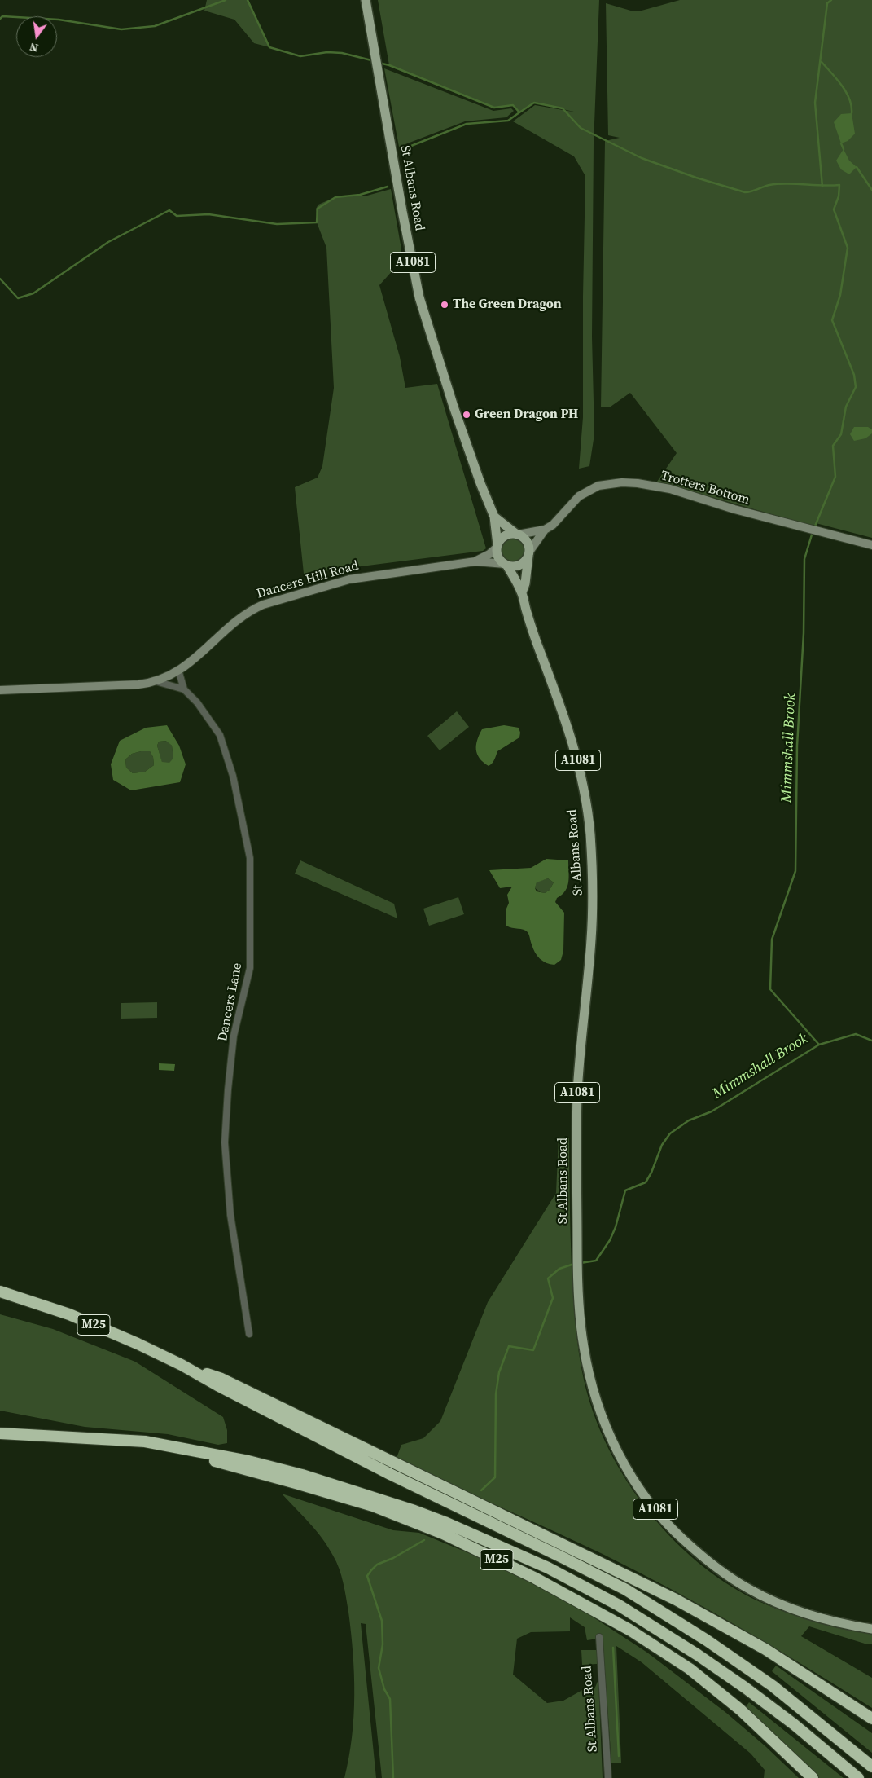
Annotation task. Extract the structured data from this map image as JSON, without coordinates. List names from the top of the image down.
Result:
{
  "streets": {
    "highway": ["M25"],
    "main road": ["St Albans Road", "A1081"],
    "street": ["Trotters Bottom", "Dancers Hill Road", "Dancers Lane"]
  },
  "crossings": [
    ["St Albans Road", "Trotters Bottom"],
    ["St Albans Road", "Dancers Hill Road"],
    ["Trotters Bottom", "Dancers Hill Road"],
    ["Dancers Hill Road", "Dancers Lane"]
  ],
  "water": ["Mimmshall Brook"],
  "places": ["The Green Dragon", "Green Dragon PH"],
  "north": "bottom"
}
